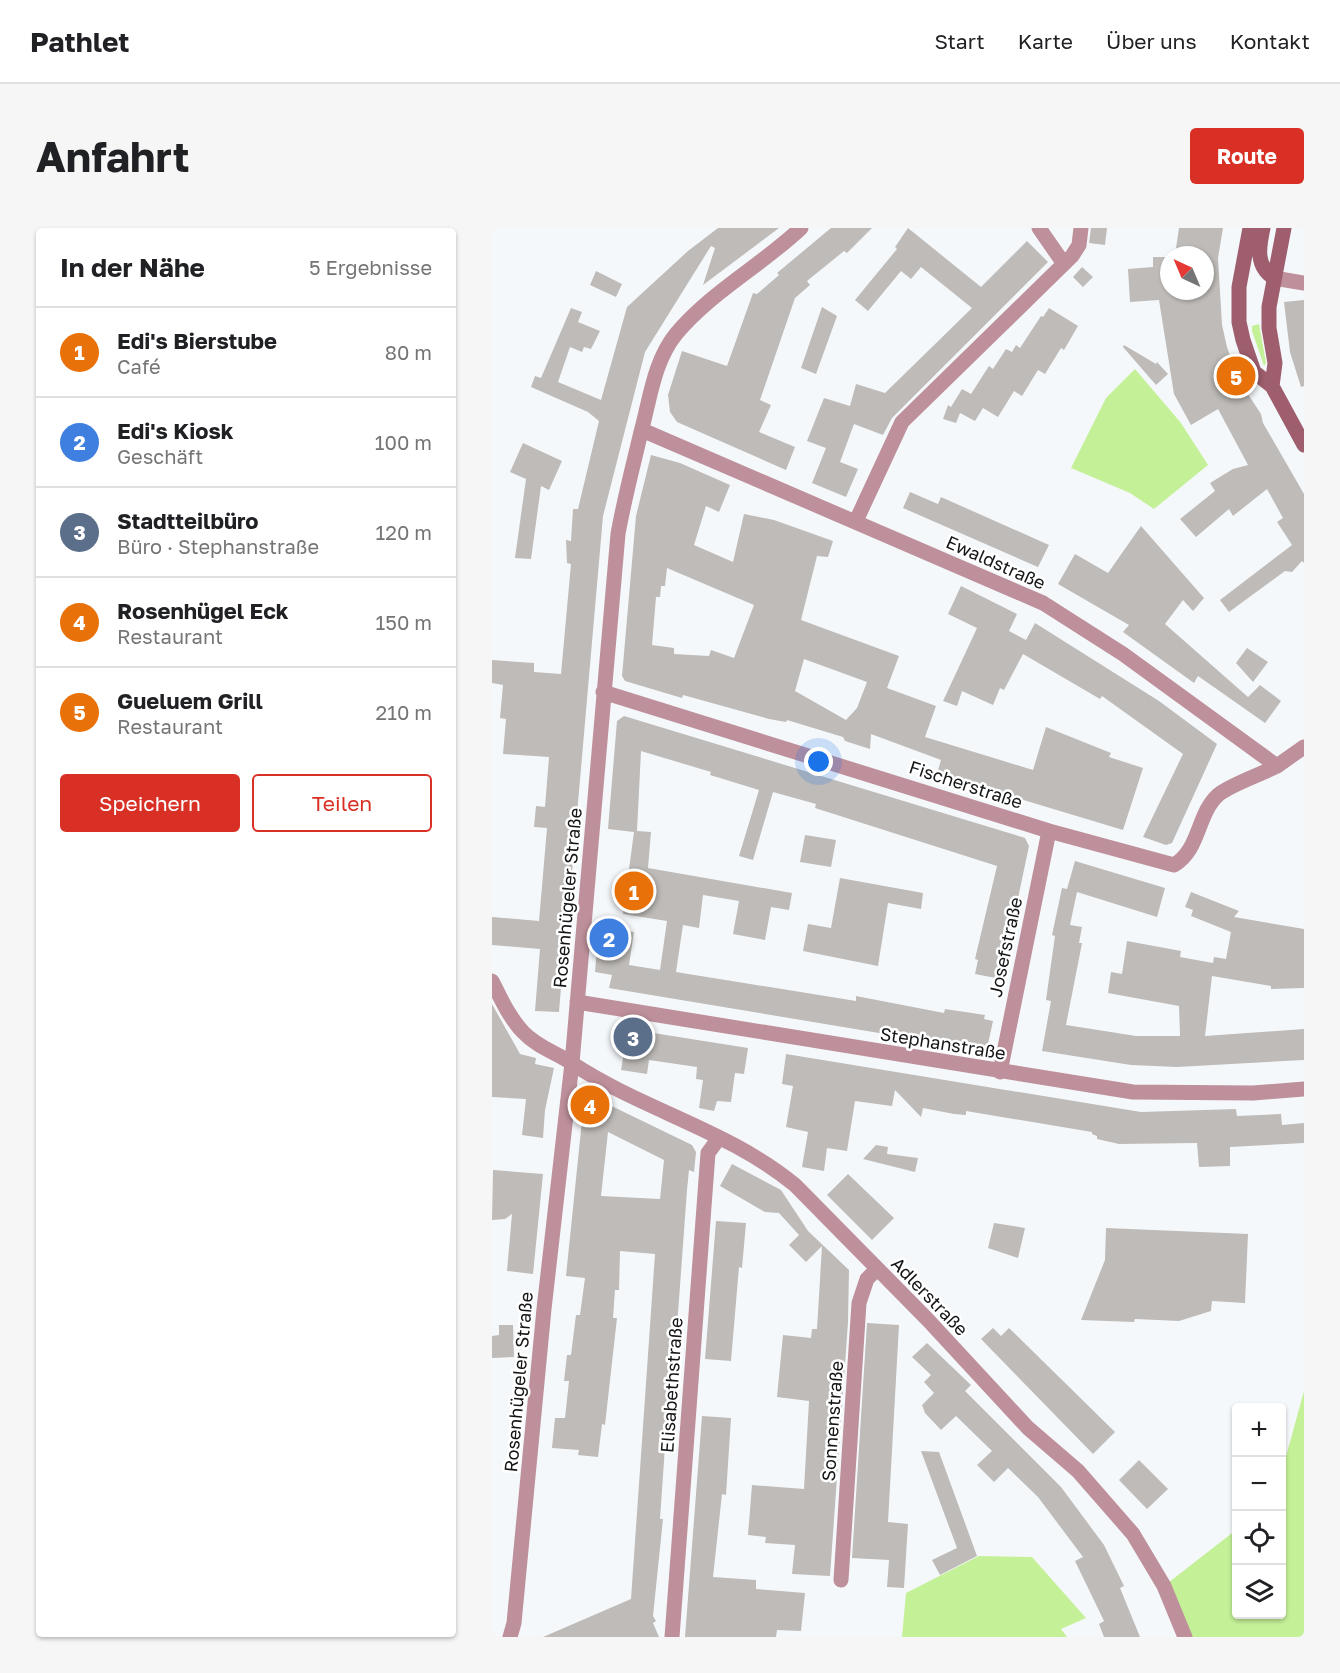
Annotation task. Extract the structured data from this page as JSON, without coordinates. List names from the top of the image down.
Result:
{
  "streets": {
    "street": [
      "Ewaldstraße",
      "Fischerstraße",
      "Rosenhügeler Straße",
      "Josefstraße",
      "Stephanstraße",
      "Adlerstraße",
      "Elisabethstraße",
      "Sonnenstraße"
    ]
  },
  "crossings": [
    ["Ewaldstraße", "Fischerstraße"],
    ["Ewaldstraße", "Rosenhügeler Straße"],
    ["Fischerstraße", "Rosenhügeler Straße"],
    ["Fischerstraße", "Josefstraße"],
    ["Rosenhügeler Straße", "Stephanstraße"],
    ["Rosenhügeler Straße", "Adlerstraße"],
    ["Josefstraße", "Stephanstraße"],
    ["Adlerstraße", "Elisabethstraße"],
    ["Adlerstraße", "Sonnenstraße"]
  ],
  "north": "top left",
  "page": {
    "header": "Pathlet",
    "nav": [
      "Start",
      "Karte",
      "Über uns",
      "Kontakt"
    ],
    "buttons": [
      "Route",
      ["Speichern", "Teilen"]
    ],
    "title": "Anfahrt",
    "heading": ["In der Nähe", "5 Ergebnisse"],
    "list": [
      {
        "mark": "1",
        "name": "Edi's Bierstube",
        "note": "Café",
        "value": "80 m"
      },
      {
        "mark": "2",
        "name": "Edi's Kiosk",
        "note": "Geschäft",
        "value": "100 m"
      },
      {
        "mark": "3",
        "name": "Stadtteilbüro",
        "note": "Büro · Stephanstraße",
        "value": "120 m"
      },
      {
        "mark": "4",
        "name": "Rosenhügel Eck",
        "note": "Restaurant",
        "value": "150 m"
      },
      {
        "mark": "5",
        "name": "Gueluem Grill",
        "note": "Restaurant",
        "value": "210 m"
      }
    ],
    "pins": [
      "5",
      "1",
      "2",
      "3",
      "4"
    ],
    "map_buttons": ["+", "−"]
  }
}
